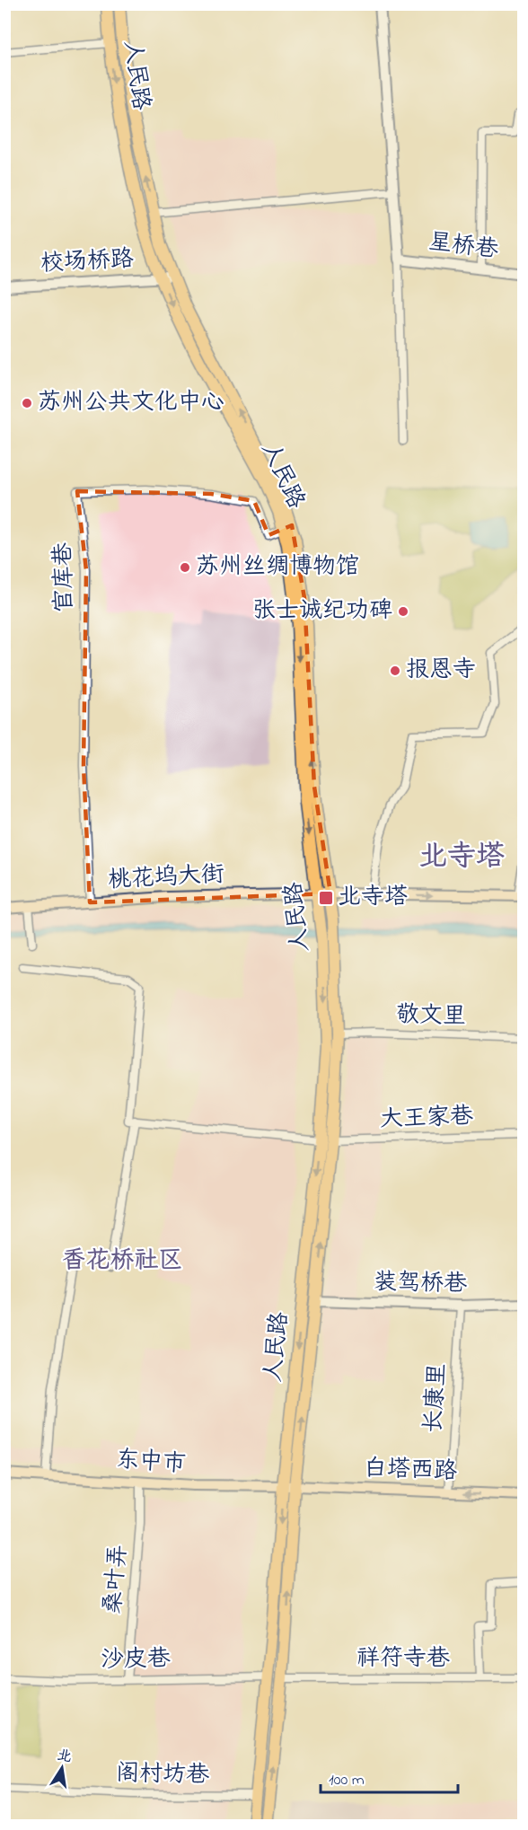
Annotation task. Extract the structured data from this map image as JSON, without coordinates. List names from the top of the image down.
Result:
{
  "streets": {
    "main road": [
      "人民路",
      "桃花坞大街",
      "东中市",
      "白塔西路"
    ],
    "street": [
      "星桥巷",
      "校场桥路",
      "官库巷",
      "敬文里",
      "大王家巷",
      "装驾桥巷",
      "长康里",
      "桑叶弄",
      "祥符寺巷",
      "沙皮巷",
      "阁村坊巷"
    ]
  },
  "crossings": [
    ["人民路", "校场桥路"],
    ["人民路", "官库巷"],
    ["人民路", "桃花坞大街"],
    ["人民路", "敬文里"],
    ["人民路", "大王家巷"],
    ["人民路", "装驾桥巷"],
    ["人民路", "东中市"],
    ["人民路", "白塔西路"],
    ["人民路", "祥符寺巷"],
    ["人民路", "沙皮巷"],
    ["人民路", "阁村坊巷"],
    ["官库巷", "桃花坞大街"],
    ["装驾桥巷", "长康里"],
    ["长康里", "白塔西路"],
    ["东中市", "白塔西路"],
    ["东中市", "桑叶弄"],
    ["桑叶弄", "沙皮巷"]
  ],
  "districts": ["北寺塔", "香花桥社区"],
  "places": {
    "other": [
      "苏州公共文化中心",
      "苏州丝绸博物馆",
      "张士诚纪功碑",
      "报恩寺"
    ],
    "transit": ["北寺塔"]
  },
  "scale_bar": "100 m",
  "north": "top"
}
